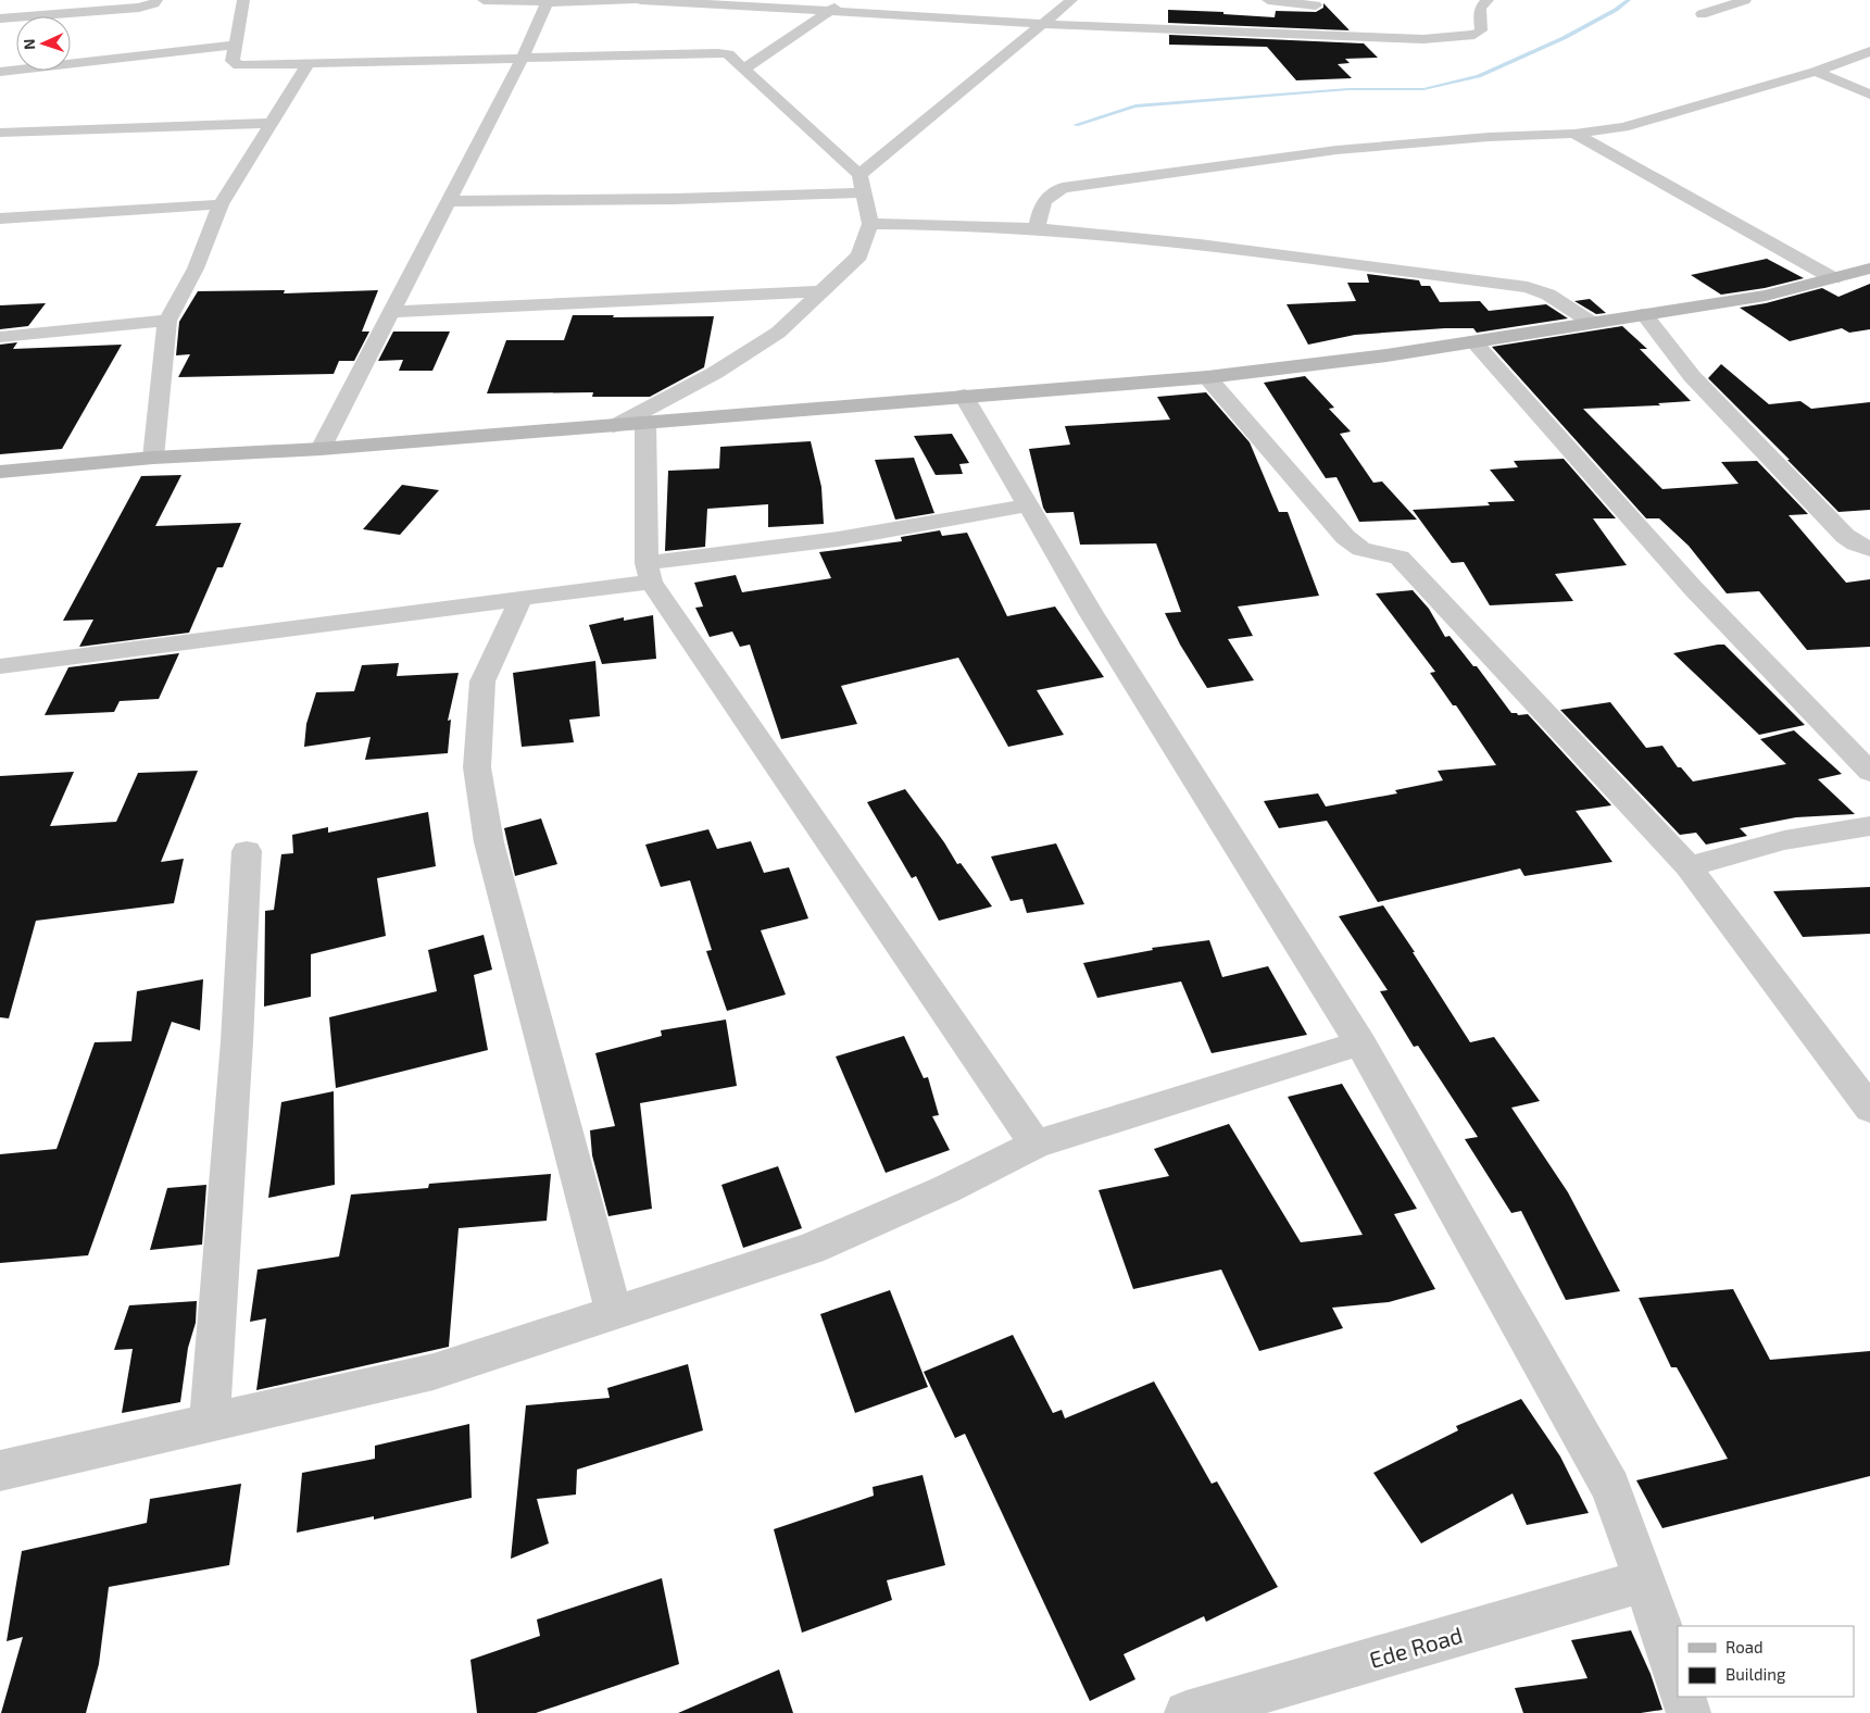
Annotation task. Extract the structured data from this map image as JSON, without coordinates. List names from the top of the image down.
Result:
{
  "streets": {
    "street": ["Ede Road"]
  },
  "legend": ["Road", "Building"],
  "north": "left"
}
